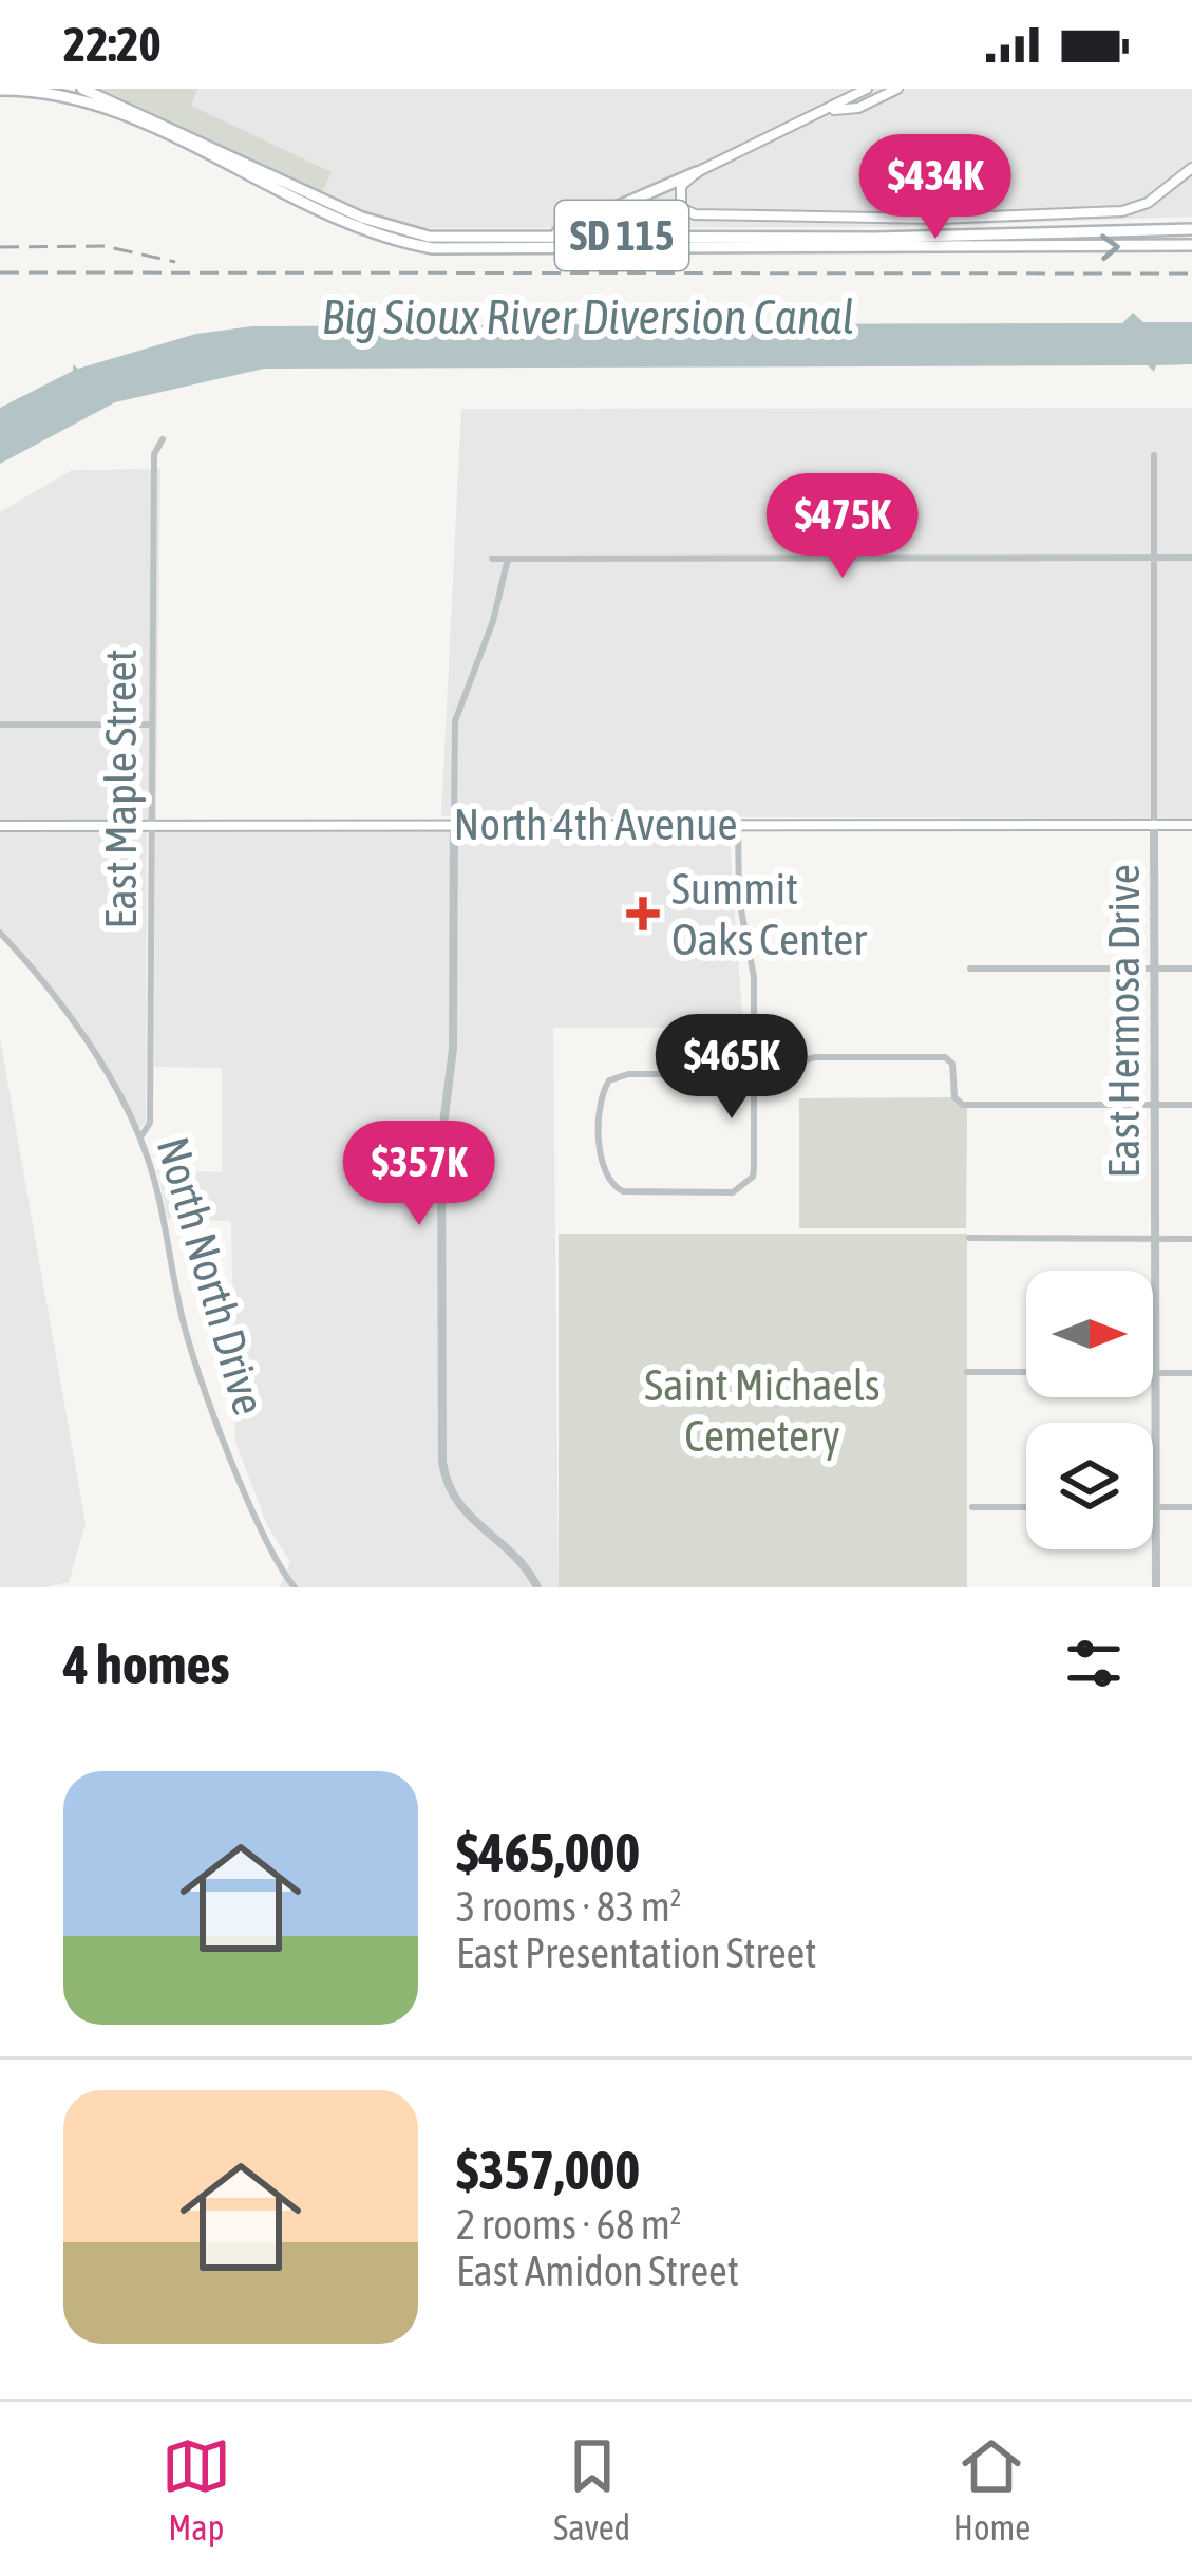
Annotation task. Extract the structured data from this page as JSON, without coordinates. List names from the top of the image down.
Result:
{
  "streets": {
    "main road": ["SD 115", "North 4th Avenue"],
    "street": ["East Maple Street", "East Hermosa Drive", "North North Drive"]
  },
  "crossings": [
    ["East Maple Street", "North 4th Avenue"],
    ["East Maple Street", "North North Drive"],
    ["North 4th Avenue", "East Hermosa Drive"]
  ],
  "water": ["Big Sioux River Diversion Canal"],
  "parks": ["Saint Michaels Cemetery"],
  "places": {
    "health": ["Summit Oaks Center"]
  },
  "north": "right",
  "page": {
    "status": "22:20",
    "price": [
      "$434K",
      "$475K",
      "$465K",
      "$357K"
    ],
    "heading": "4 homes",
    "list": [
      {
        "name": "$465,000",
        "note": "3 rooms · 83 m² · East Presentation Street"
      },
      {
        "name": "$357,000",
        "note": "2 rooms · 68 m² · East Amidon Street"
      }
    ],
    "tabs": ["Map", "Saved", "Home"]
  }
}
